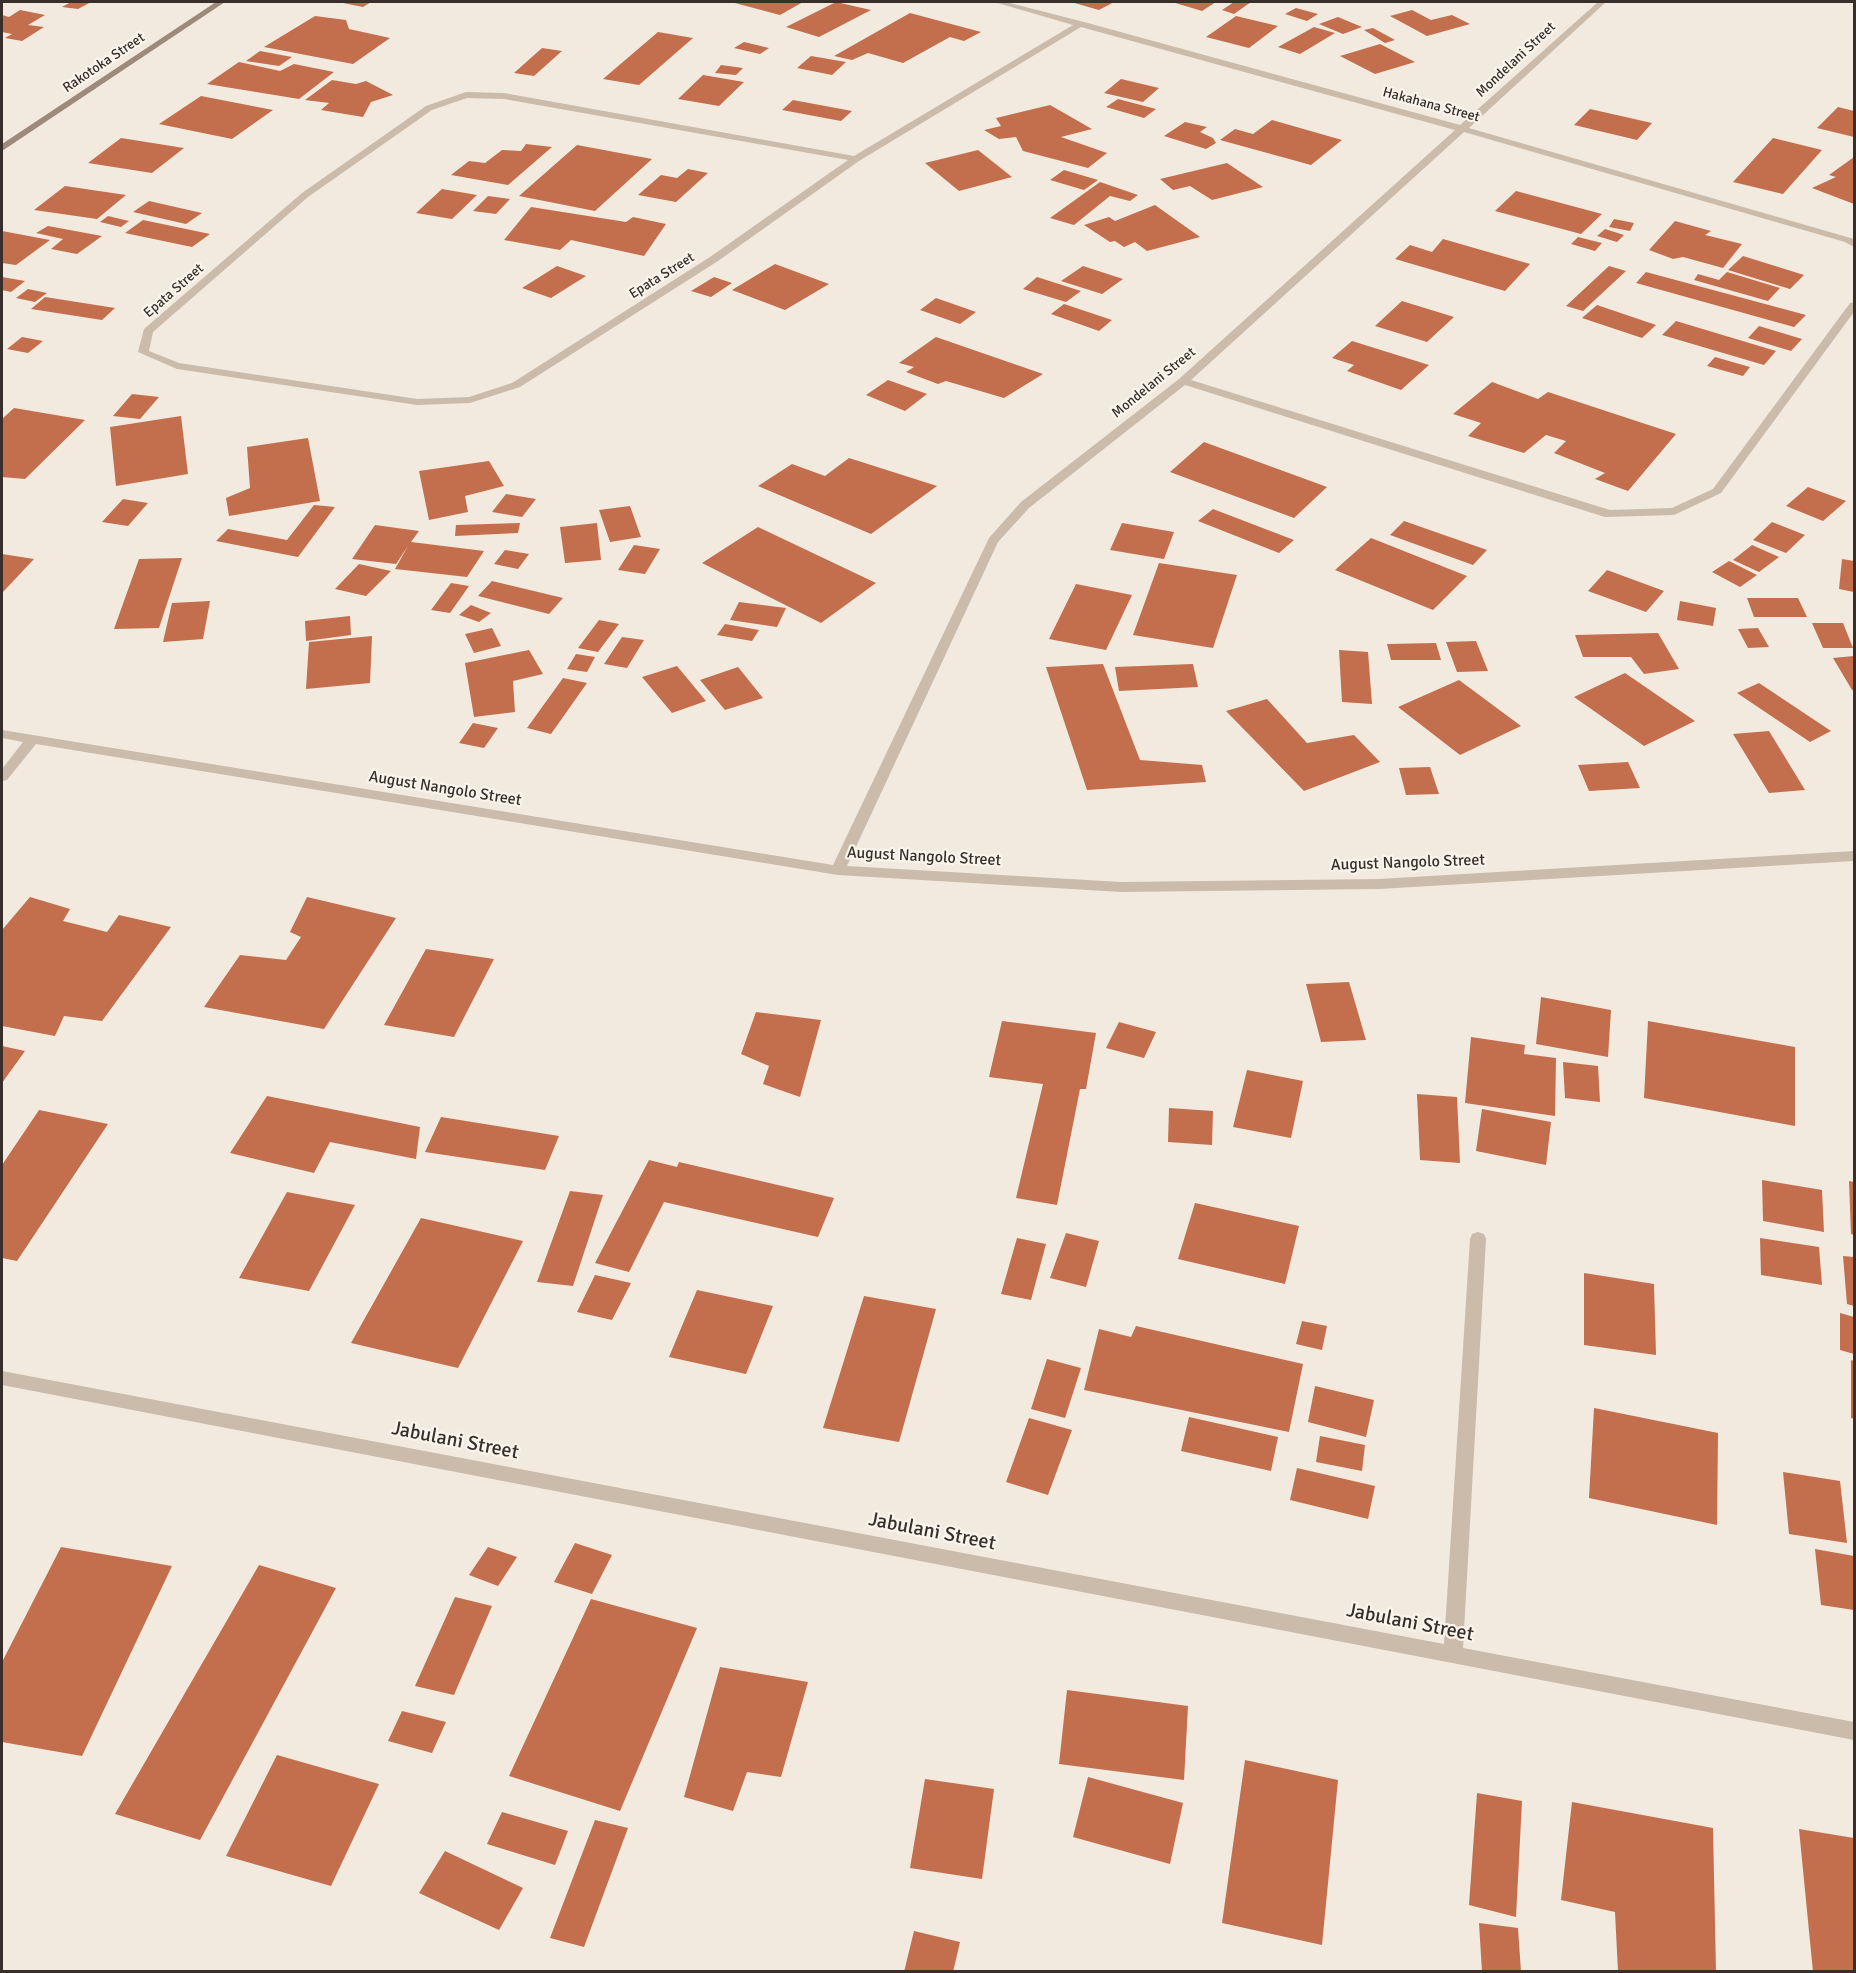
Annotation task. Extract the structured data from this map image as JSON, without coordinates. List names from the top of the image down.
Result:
{
  "streets": {
    "street": [
      "Mondelani Street",
      "Rakotoka Street",
      "Hakahana Street",
      "Epata Street",
      "August Nangolo Street",
      "Jabulani Street"
    ]
  },
  "crossings": [
    ["Mondelani Street", "Hakahana Street"],
    ["Mondelani Street", "August Nangolo Street"],
    ["Hakahana Street", "Epata Street"]
  ]
}
